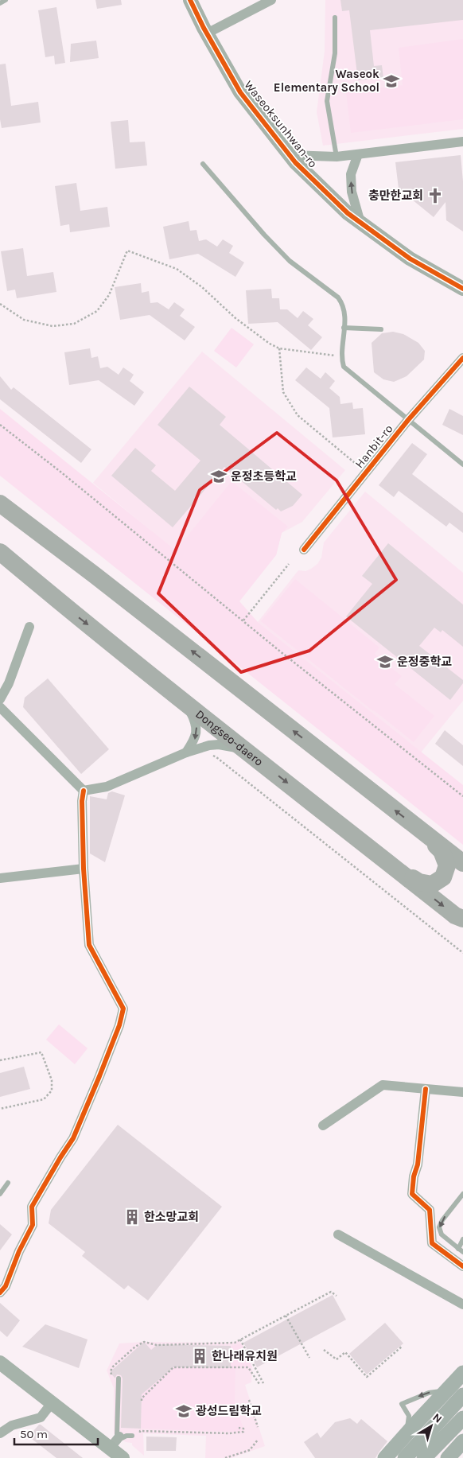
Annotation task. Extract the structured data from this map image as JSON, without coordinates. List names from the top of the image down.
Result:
{
  "streets": {
    "highway": ["Dongseo-daero"],
    "street": ["Waseoksunhwan-ro", "Hanbit-ro"]
  },
  "places": {
    "school or university": [
      "Waseok Elementary School",
      "운정초등학교",
      "운정중학교",
      "광성드림학교"
    ],
    "church": ["충만한교회"],
    "building": ["한소망교회", "한나래유치원"]
  },
  "scale_bar": "50 m",
  "north": "top right"
}
